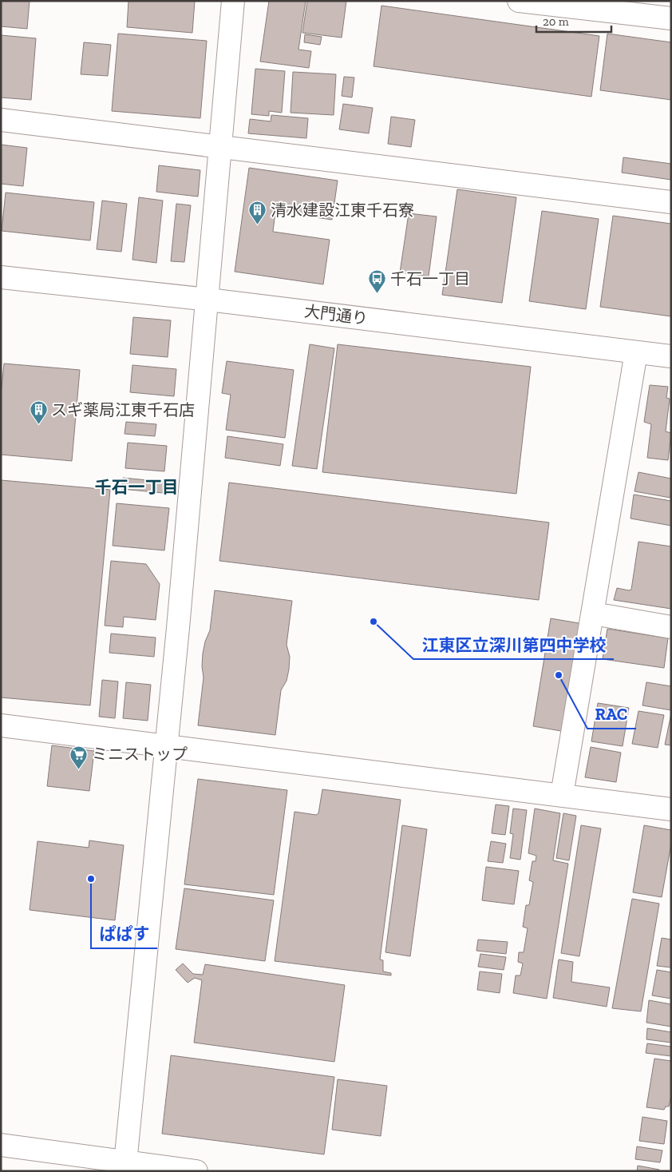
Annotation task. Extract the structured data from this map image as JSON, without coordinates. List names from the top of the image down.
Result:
{
  "streets": {
    "street": ["大門通り"]
  },
  "districts": ["千石一丁目"],
  "places": {
    "building": ["清水建設江東千石寮", "スギ薬局江東千石店"],
    "bus stop": ["千石一丁目"],
    "other": ["江東区立深川第四中学校", "RAC", "ぱぱす"],
    "supermarket": ["ミニストップ"]
  },
  "scale_bar": "20 m"
}
